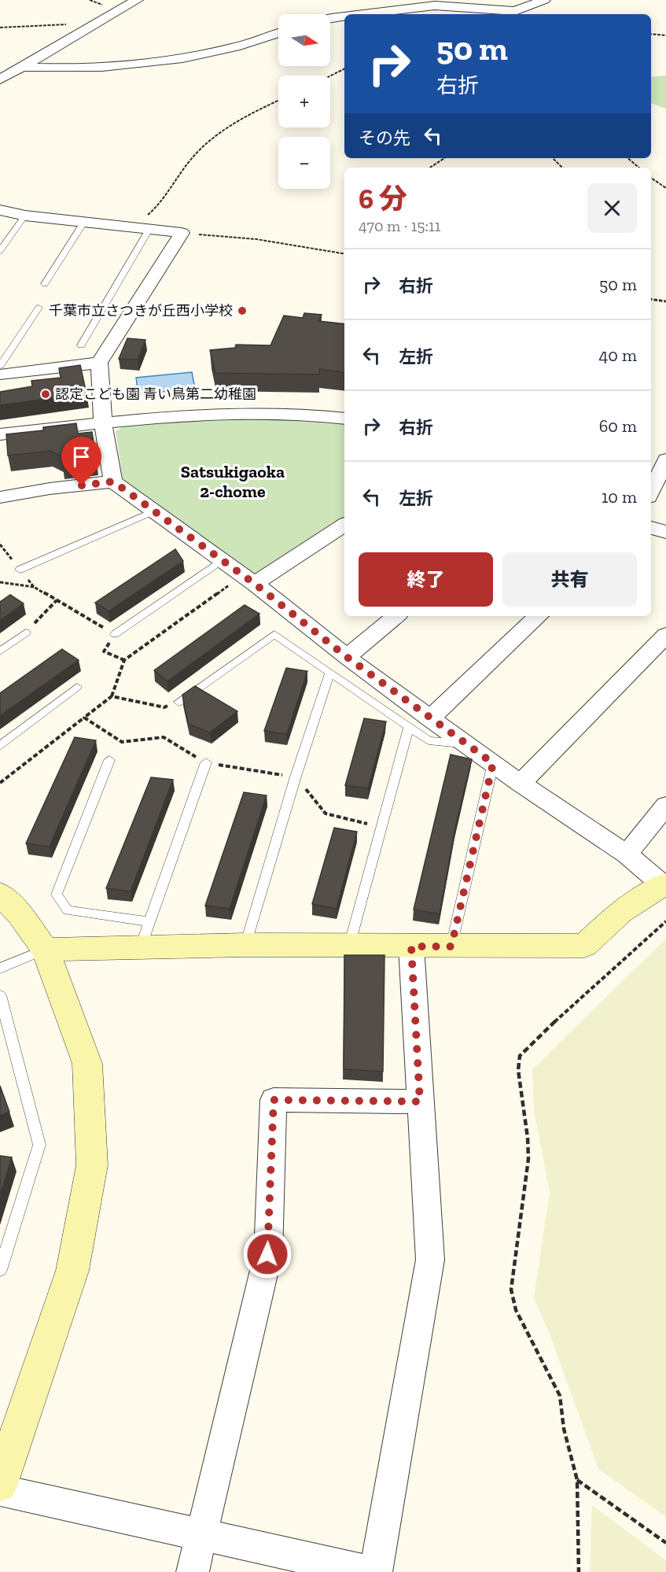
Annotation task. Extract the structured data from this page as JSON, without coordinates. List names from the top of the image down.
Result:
{
  "districts": ["Satsukigaoka 2-chome"],
  "places": ["千葉市立さつきが丘西小学校", "認定こども園 青い鳥第二幼稚園"],
  "north": "right",
  "page": {
    "map_buttons": ["+", "−"],
    "turn": ["50 m", "右折"],
    "then": "その先",
    "heading": ["6 分", "470 m · 15:11"],
    "list": [
      {
        "name": "右折",
        "value": "50 m"
      },
      {
        "name": "左折",
        "value": "40 m"
      },
      {
        "name": "右折",
        "value": "60 m"
      },
      {
        "name": "左折",
        "value": "10 m"
      }
    ],
    "buttons": ["終了", "共有"]
  }
}
